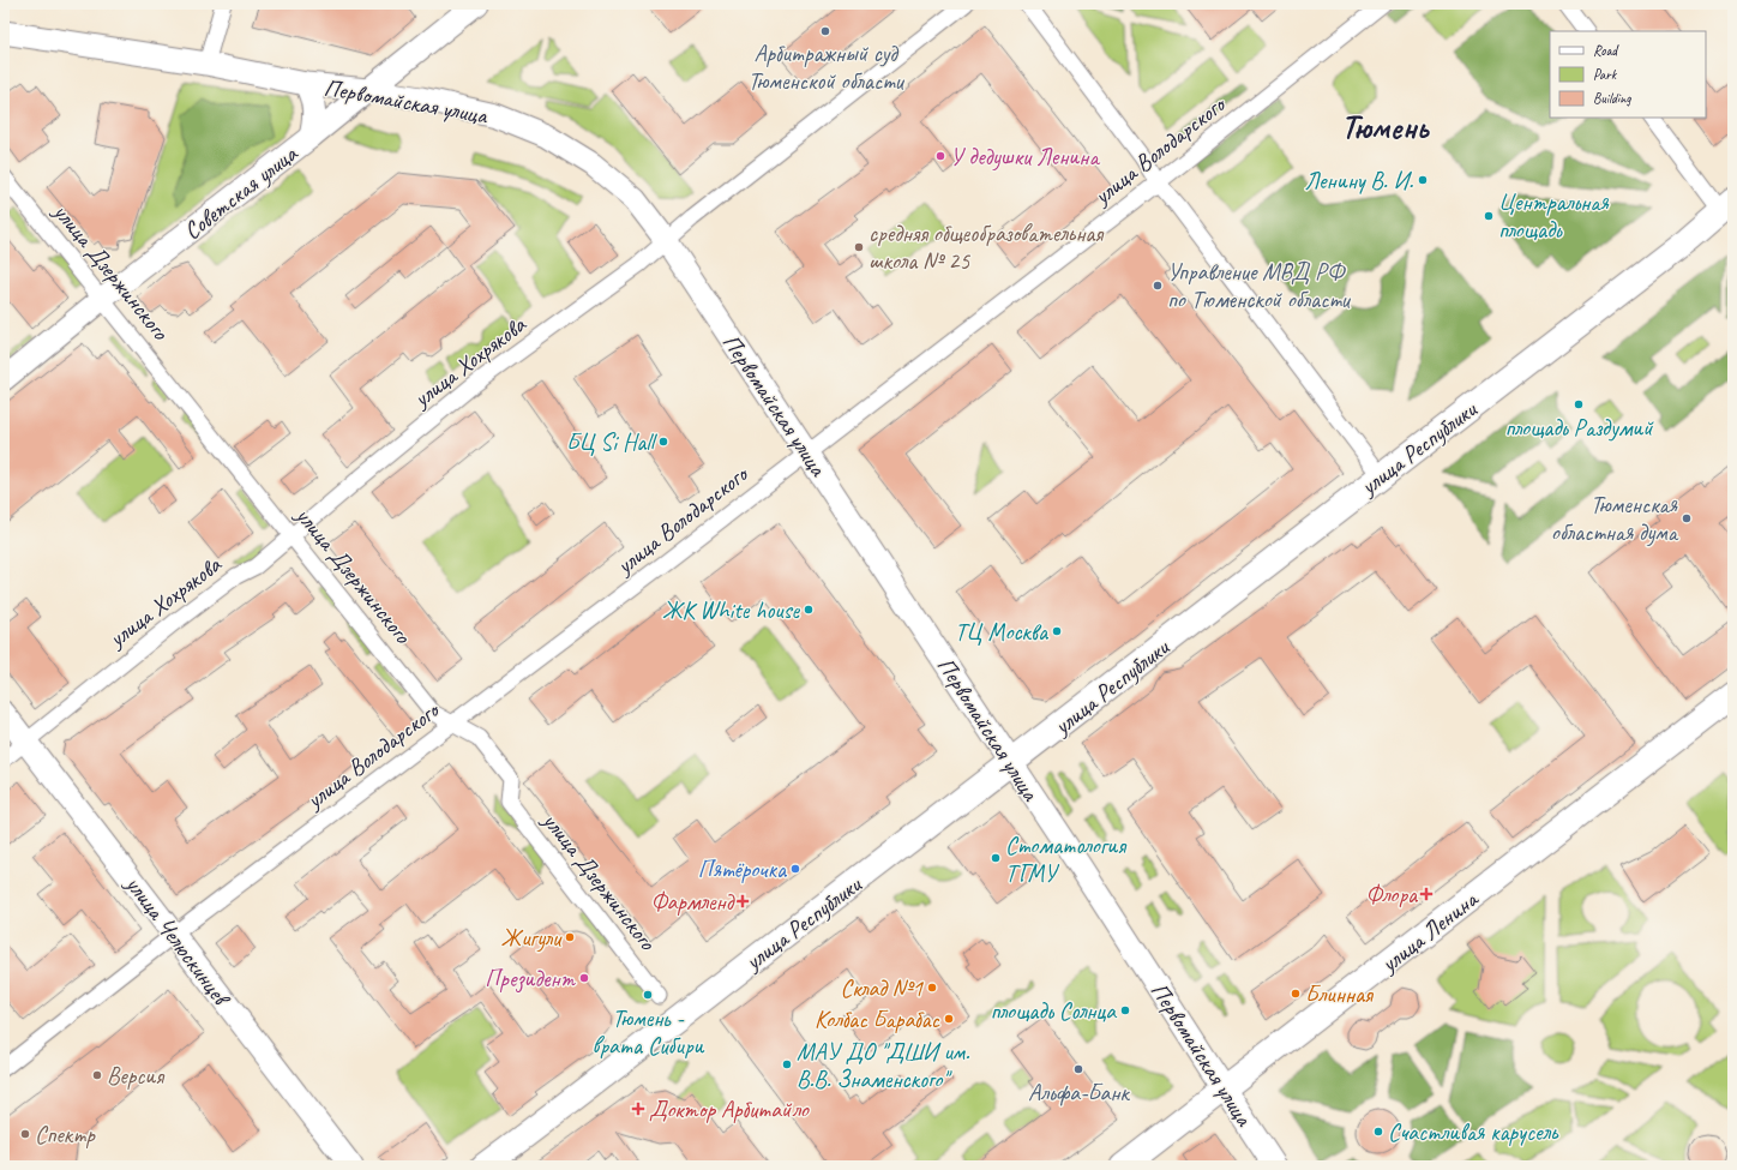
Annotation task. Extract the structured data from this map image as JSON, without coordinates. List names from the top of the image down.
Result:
{
  "streets": {
    "main road": ["улица Республики", "улица Ленина"],
    "street": [
      "Первомайская улица",
      "улица Володарского",
      "Советская улица",
      "улица Дзержинского",
      "улица Хохрякова",
      "улица Челюскинцев"
    ]
  },
  "crossings": [
    ["Первомайская улица", "улица Володарского"],
    ["Первомайская улица", "Советская улица"],
    ["Первомайская улица", "улица Хохрякова"],
    ["Первомайская улица", "улица Республики"],
    ["Первомайская улица", "улица Ленина"],
    ["улица Володарского", "улица Дзержинского"],
    ["улица Володарского", "улица Челюскинцев"],
    ["Советская улица", "улица Дзержинского"],
    ["улица Дзержинского", "улица Хохрякова"],
    ["улица Хохрякова", "улица Челюскинцев"]
  ],
  "districts": ["Тюмень"],
  "places": {
    "other": [
      "Арбитражный суд Тюменской области",
      "У дедушки Ленина",
      "Ленину В. И.",
      "Центральная площадь",
      "средняя общеобразовательная школа № 25",
      "Управление МВД РФ по Тюменской области",
      "площадь Раздумий",
      "БЦ Si Hall",
      "Тюменская областная дума",
      "ЖК White house",
      "ТЦ Москва",
      "Стоматология ТГМУ",
      "Пятёрочка",
      "Жигули",
      "Президент",
      "Склад №1",
      "Блинная",
      "Тюмень - врата Сибири",
      "площадь Солнца",
      "Колбас Барабас",
      "МАУ ДО \"ДШИ им. В.В. Знаменского\"",
      "Альфа-Банк",
      "Версия",
      "Счастливая карусель",
      "Спектр"
    ],
    "health": ["Флора", "Фармленд", "Доктор Арбитайло"]
  },
  "legend": ["Road", "Park", "Building"]
}
